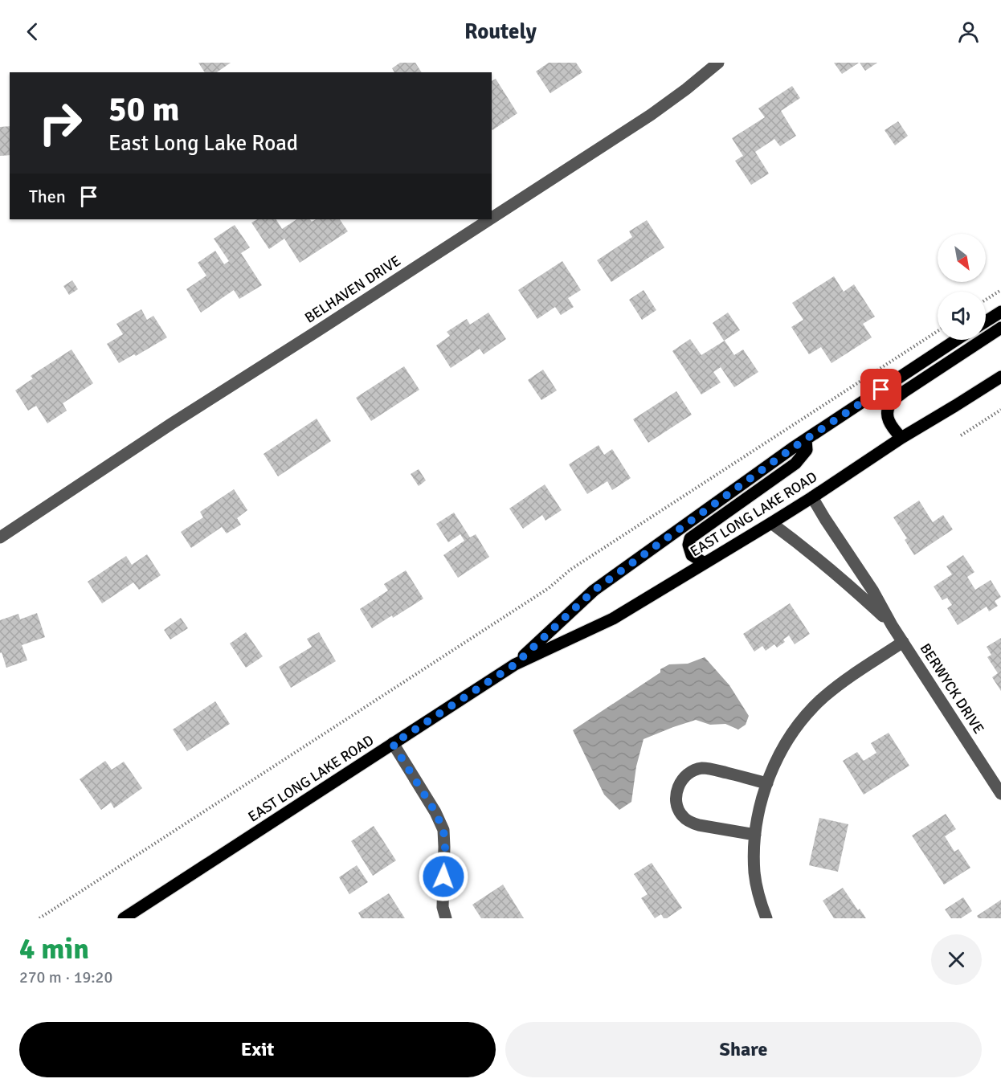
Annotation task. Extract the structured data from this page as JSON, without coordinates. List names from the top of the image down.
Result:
{
  "streets": {
    "main road": ["EAST LONG LAKE ROAD"],
    "street": ["BELHAVEN DRIVE", "BERWYCK DRIVE"]
  },
  "crossings": [
    ["EAST LONG LAKE ROAD", "BERWYCK DRIVE"]
  ],
  "north": "bottom right",
  "page": {
    "header": "Routely",
    "turn": ["50 m", "East Long Lake Road"],
    "then": "Then",
    "heading": ["4 min", "270 m · 19:20"],
    "buttons": ["Exit", "Share"]
  }
}
